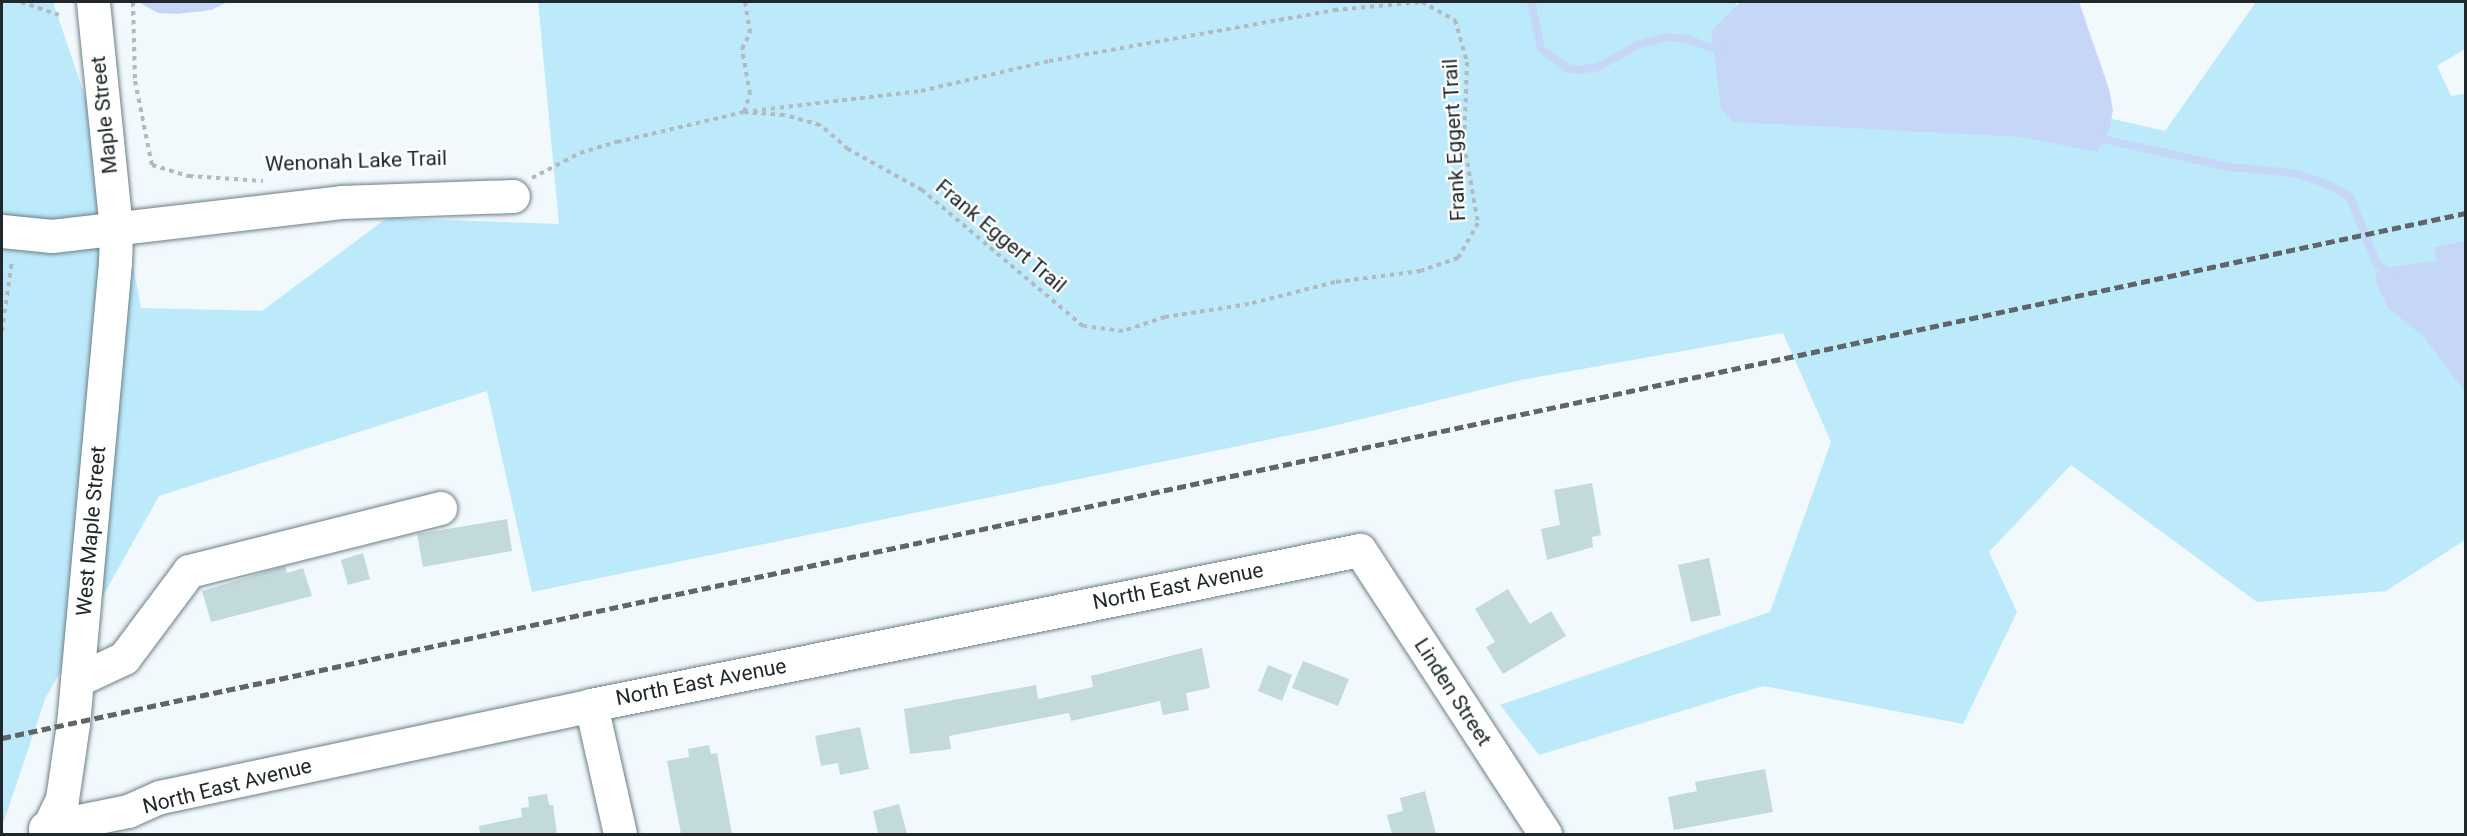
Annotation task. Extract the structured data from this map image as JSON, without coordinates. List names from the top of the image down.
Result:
{
  "streets": {
    "street": [
      "Maple Street",
      "West Maple Street",
      "North East Avenue",
      "Linden Street"
    ],
    "path": ["Frank Eggert Trail", "Wenonah Lake Trail"]
  },
  "crossings": [
    ["Maple Street", "West Maple Street"],
    ["West Maple Street", "North East Avenue"],
    ["North East Avenue", "Linden Street"]
  ]
}
